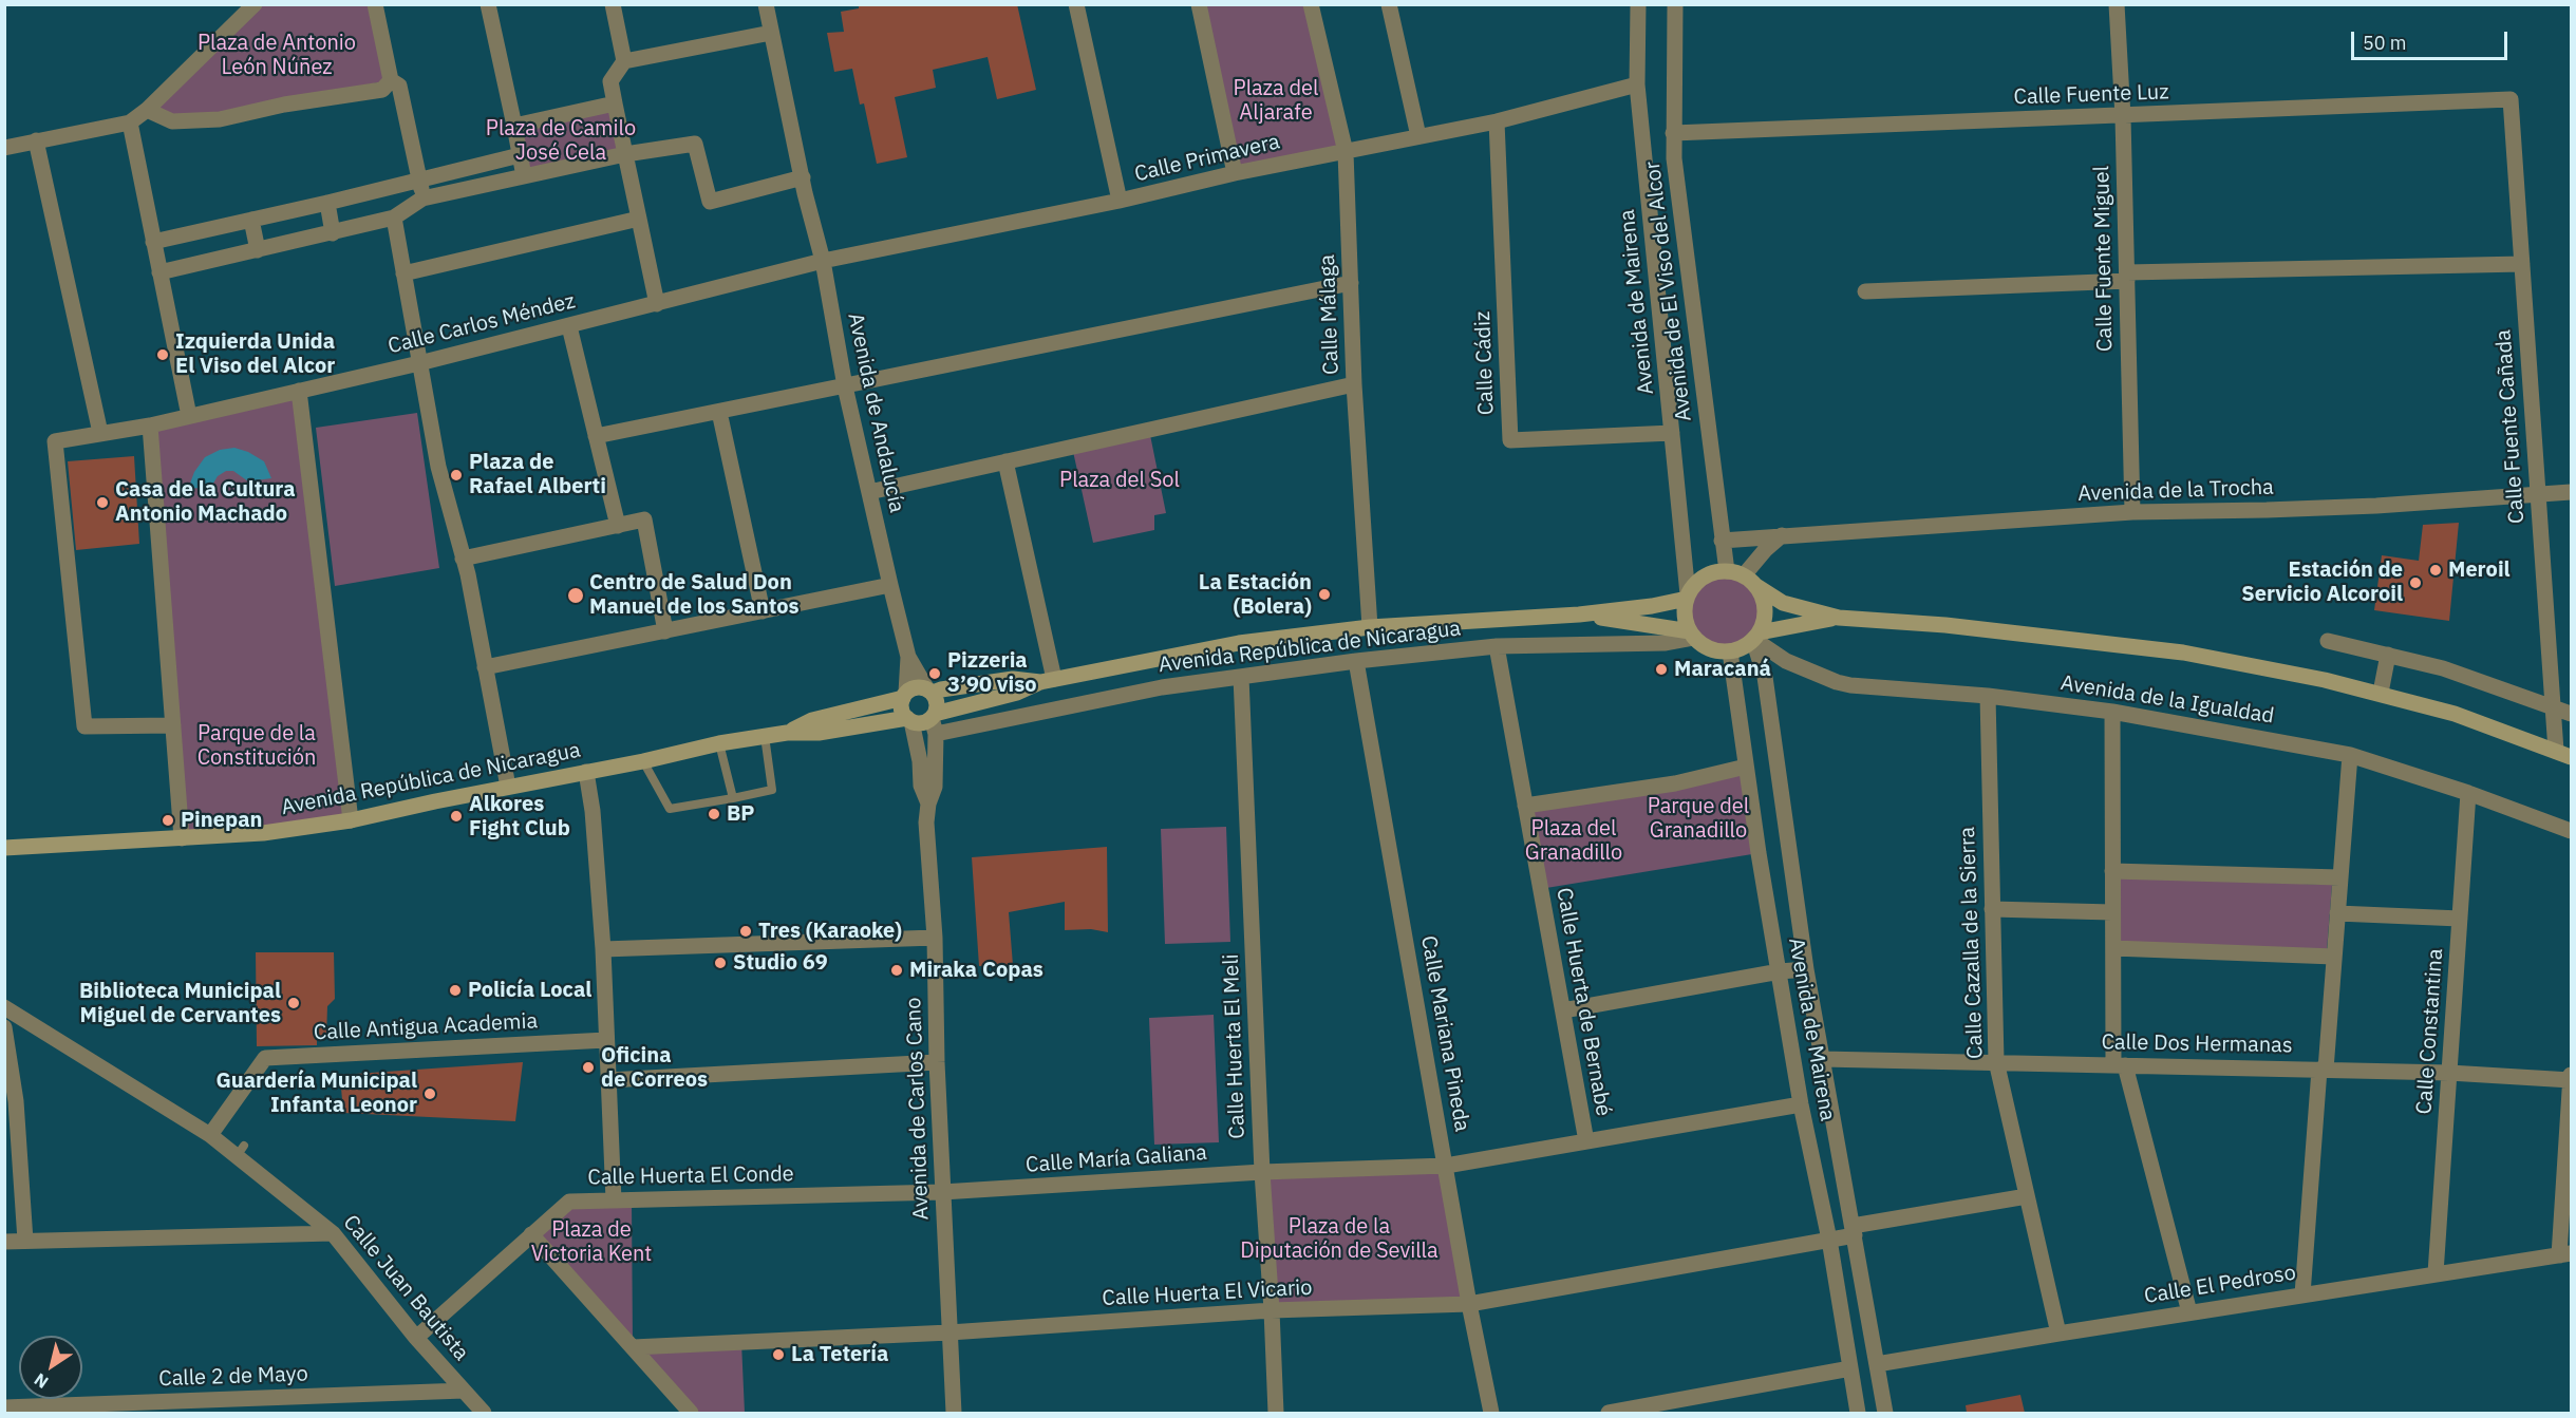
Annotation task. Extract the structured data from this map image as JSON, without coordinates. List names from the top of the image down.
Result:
{
  "streets": {
    "street": [
      "Calle Fuente Luz",
      "Calle Primavera",
      "Calle Fuente Miguel",
      "Avenida de El Viso del Alcor",
      "Avenida de Mairena",
      "Calle Málaga",
      "Calle Carlos Méndez",
      "Calle Cádiz",
      "Avenida de Andalucía",
      "Calle Fuente Cañada",
      "Avenida de la Trocha",
      "Avenida República de Nicaragua",
      "Avenida de la Igualdad",
      "Calle Cazalla de la Sierra",
      "Calle Huerta de Bernabé",
      "Calle Antigua Academia",
      "Calle Constantina",
      "Calle Mariana Pineda",
      "Calle Dos Hermanas",
      "Calle Huerta El Meli",
      "Avenida de Carlos Cano",
      "Calle María Galiana",
      "Calle Huerta El Conde",
      "Calle El Pedroso",
      "Calle Juan Bautista",
      "Calle Huerta El Vicario",
      "Calle 2 de Mayo"
    ]
  },
  "crossings": [
    ["Calle Fuente Luz", "Calle Fuente Miguel"],
    ["Calle Fuente Luz", "Avenida de El Viso del Alcor"],
    ["Calle Fuente Luz", "Calle Fuente Cañada"],
    ["Calle Primavera", "Avenida de Mairena"],
    ["Calle Primavera", "Calle Málaga"],
    ["Calle Primavera", "Calle Carlos Méndez"],
    ["Calle Primavera", "Calle Cádiz"],
    ["Calle Primavera", "Avenida de Andalucía"],
    ["Calle Fuente Miguel", "Avenida de la Trocha"],
    ["Avenida de El Viso del Alcor", "Avenida de Mairena"],
    ["Avenida de El Viso del Alcor", "Avenida de la Trocha"],
    ["Avenida de El Viso del Alcor", "Avenida República de Nicaragua"],
    ["Avenida de El Viso del Alcor", "Avenida de la Igualdad"],
    ["Avenida de Mairena", "Calle Cádiz"],
    ["Avenida de Mairena", "Avenida República de Nicaragua"],
    ["Avenida de Mairena", "Avenida de la Igualdad"],
    ["Avenida de Mairena", "Calle María Galiana"],
    ["Avenida de Mairena", "Calle Huerta El Vicario"],
    ["Calle Málaga", "Avenida República de Nicaragua"],
    ["Calle Carlos Méndez", "Avenida de Andalucía"],
    ["Avenida de Andalucía", "Avenida República de Nicaragua"],
    ["Avenida de Andalucía", "Avenida de Carlos Cano"],
    ["Calle Fuente Cañada", "Avenida de la Trocha"],
    ["Avenida República de Nicaragua", "Avenida de la Igualdad"],
    ["Avenida República de Nicaragua", "Calle Huerta de Bernabé"],
    ["Avenida República de Nicaragua", "Calle Mariana Pineda"],
    ["Avenida República de Nicaragua", "Calle Huerta El Meli"],
    ["Avenida República de Nicaragua", "Avenida de Carlos Cano"],
    ["Avenida de la Igualdad", "Calle Cazalla de la Sierra"],
    ["Avenida de la Igualdad", "Calle Constantina"],
    ["Calle Cazalla de la Sierra", "Calle Dos Hermanas"],
    ["Calle Cazalla de la Sierra", "Calle El Pedroso"],
    ["Calle Huerta de Bernabé", "Calle María Galiana"],
    ["Calle Antigua Academia", "Calle Juan Bautista"],
    ["Calle Constantina", "Calle Dos Hermanas"],
    ["Calle Constantina", "Calle El Pedroso"],
    ["Calle Mariana Pineda", "Calle María Galiana"],
    ["Calle Mariana Pineda", "Calle Huerta El Vicario"],
    ["Calle Huerta El Meli", "Calle María Galiana"],
    ["Calle Huerta El Meli", "Calle Huerta El Vicario"],
    ["Avenida de Carlos Cano", "Calle María Galiana"],
    ["Avenida de Carlos Cano", "Calle Huerta El Conde"],
    ["Avenida de Carlos Cano", "Calle Huerta El Vicario"],
    ["Calle María Galiana", "Calle Huerta El Conde"],
    ["Calle Huerta El Conde", "Calle Juan Bautista"],
    ["Calle Juan Bautista", "Calle 2 de Mayo"]
  ],
  "parks": [
    "Plaza de Antonio León Núñez",
    "Plaza del Aljarafe",
    "Plaza de Camilo José Cela",
    "Plaza del Sol",
    "Parque de la Constitución",
    "Parque del Granadillo",
    "Plaza del Granadillo",
    "Plaza de la Diputación de Sevilla",
    "Plaza de Victoria Kent"
  ],
  "places": [
    "Izquierda Unida El Viso del Alcor",
    "Plaza de Rafael Alberti",
    "Casa de la Cultura Antonio Machado",
    "Meroil",
    "Estación de Servicio Alcoroil",
    "La Estación (Bolera)",
    "Centro de Salud Don Manuel de los Santos",
    "Maracaná",
    "Pizzeria 3’90 viso",
    "BP",
    "Alkores Fight Club",
    "Pinepan",
    "Tres (Karaoke)",
    "Studio 69",
    "Miraka Copas",
    "Policía Local",
    "Biblioteca Municipal Miguel de Cervantes",
    "Oficina de Correos",
    "Guardería Municipal Infanta Leonor",
    "La Tetería"
  ],
  "scale_bar": "50 m",
  "north": "bottom left"
}
